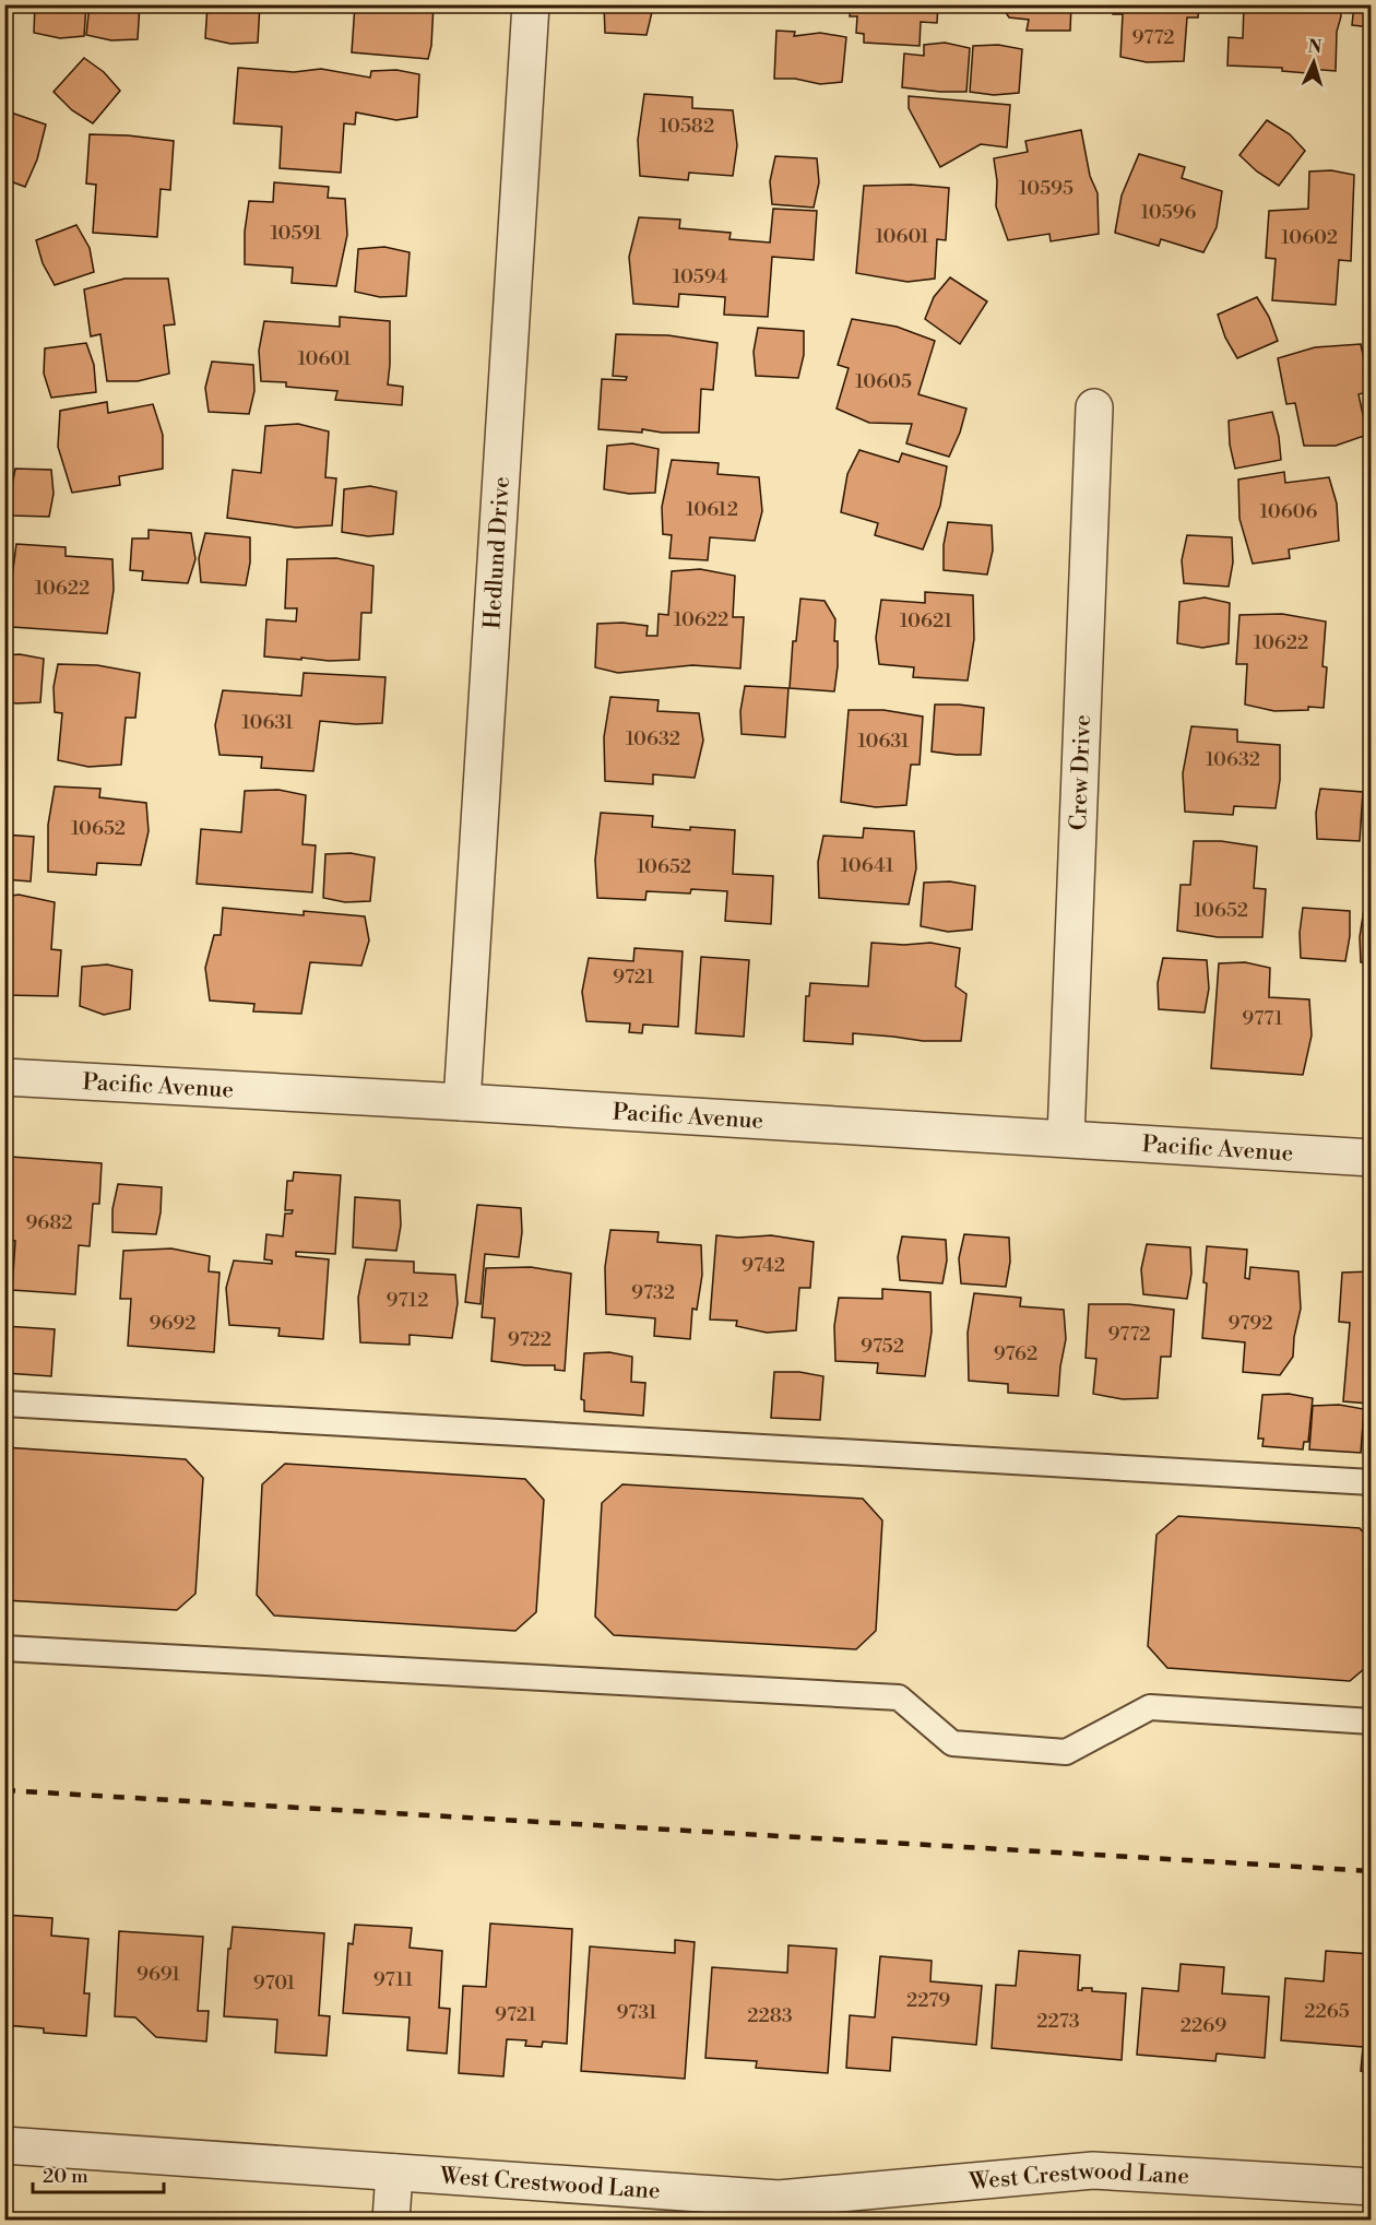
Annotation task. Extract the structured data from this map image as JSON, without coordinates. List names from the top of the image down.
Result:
{
  "streets": {
    "street": [
      "Hedlund Drive",
      "Crew Drive",
      "Pacific Avenue",
      "West Crestwood Lane"
    ]
  },
  "crossings": [
    ["Hedlund Drive", "Pacific Avenue"],
    ["Crew Drive", "Pacific Avenue"]
  ],
  "house_numbers": [
    "9772",
    "10582",
    "10595",
    "10596",
    "10591",
    "10601",
    "10602",
    "10594",
    "10601",
    "10605",
    "10612",
    "10606",
    "10622",
    "10622",
    "10621",
    "10622",
    "10631",
    "10632",
    "10631",
    "10632",
    "10652",
    "10641",
    "10652",
    "10652",
    "9721",
    "9771",
    "9682",
    "9742",
    "9732",
    "9712",
    "9692",
    "9792",
    "9772",
    "9722",
    "9752",
    "9762",
    "9691",
    "9711",
    "9701",
    "2279",
    "2265",
    "9731",
    "9721",
    "2283",
    "2273",
    "2269"
  ],
  "scale_bar": "20 m",
  "north": "top"
}
